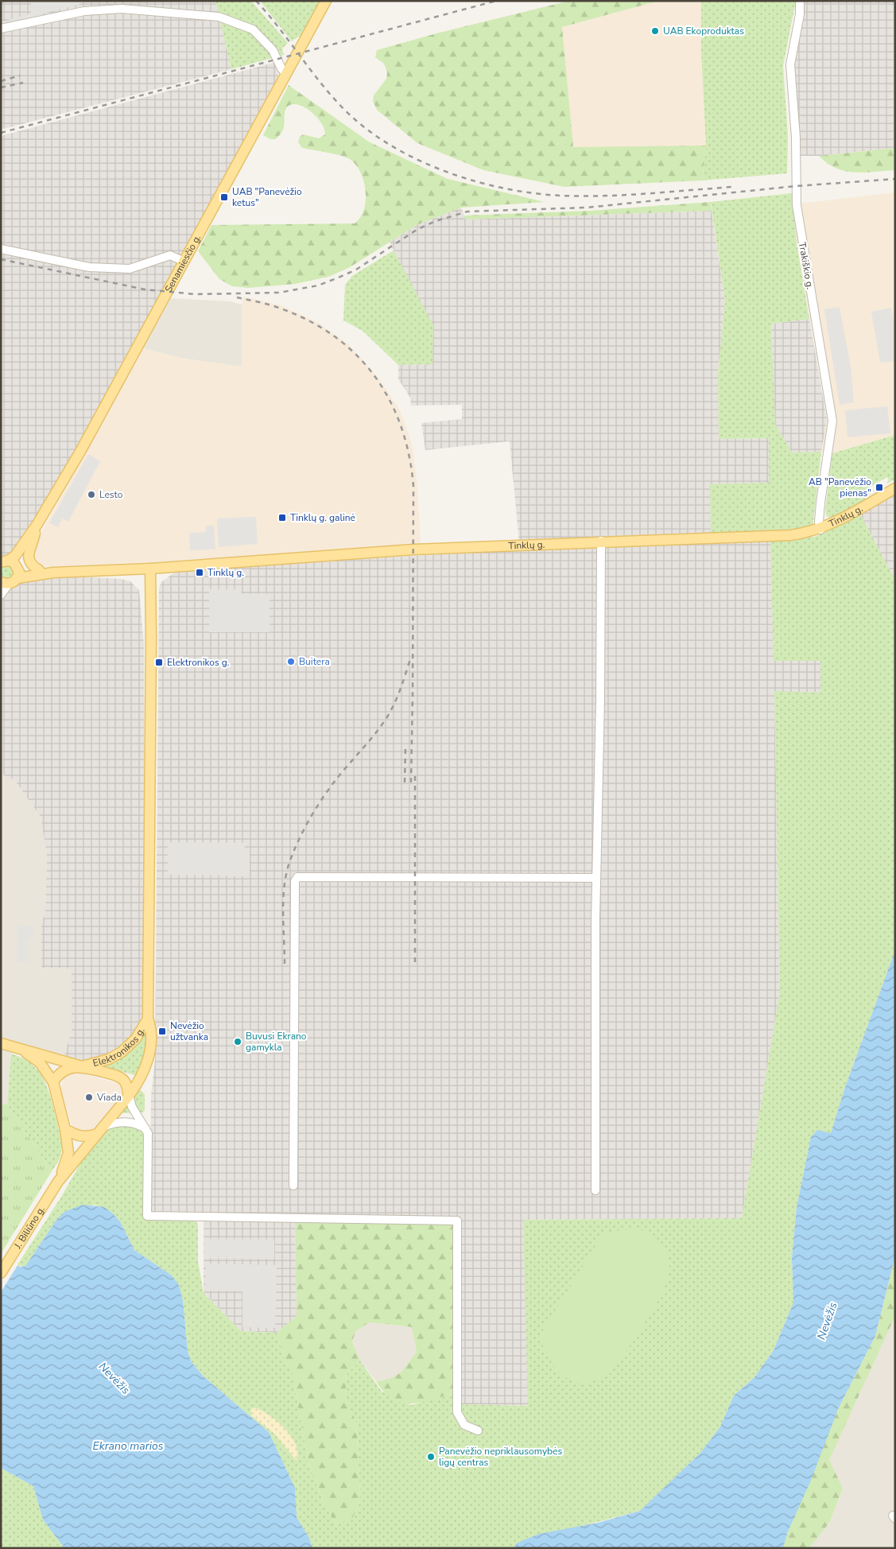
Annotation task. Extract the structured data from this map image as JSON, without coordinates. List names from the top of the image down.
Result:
{
  "streets": {
    "main road": [
      "Senamiesčio g.",
      "Tinklų g.",
      "Elektronikos g.",
      "J. Biliūno g."
    ],
    "street": ["Trakiškio g."]
  },
  "crossings": [
    ["Senamiesčio g.", "Tinklų g."],
    ["Trakiškio g.", "Tinklų g."],
    ["Tinklų g.", "Elektronikos g."],
    ["Elektronikos g.", "J. Biliūno g."]
  ],
  "water": ["Nevėžis", "Ekrano marios"],
  "places": {
    "other": [
      "UAB Ekoproduktas",
      "Lesto",
      "Buitera",
      "Buvusi Ekrano gamykla",
      "Viada",
      "Panevėžio nepriklausomybės ligų centras"
    ],
    "transit": [
      "UAB \"Panevėžio ketus\"",
      "AB \"Panevėžio pienas\"",
      "Tinklų g. galinė",
      "Tinklų g.",
      "Elektronikos g.",
      "Nevėžio užtvanka"
    ]
  }
}
